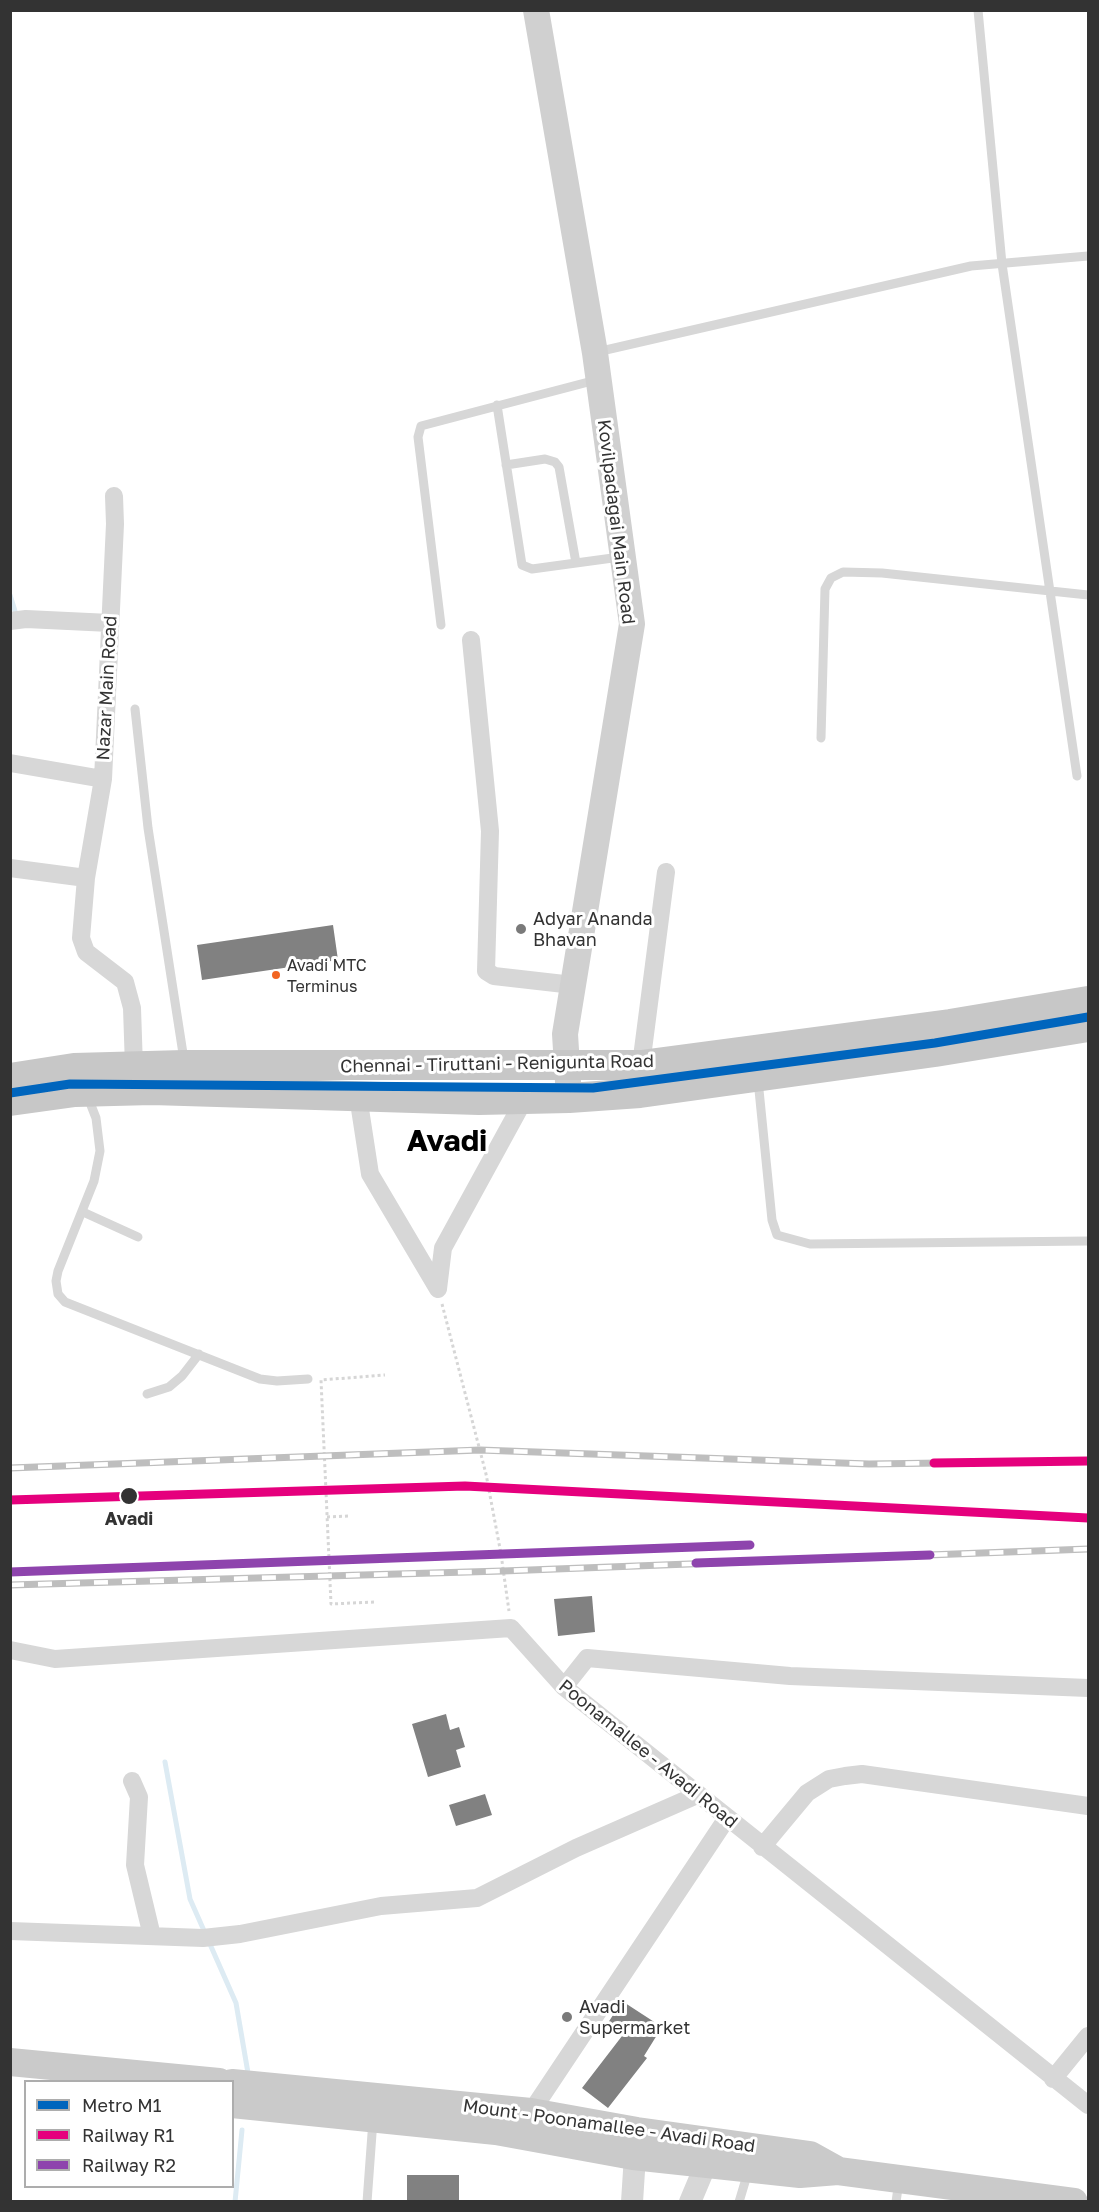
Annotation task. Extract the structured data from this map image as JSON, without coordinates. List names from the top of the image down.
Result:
{
  "streets": {
    "highway": ["Chennai - Tiruttani - Renigunta Road"],
    "main road": ["Kovilpadagai Main Road", "Mount - Poonamallee - Avadi Road"],
    "street": ["Nazar Main Road", "Poonamallee - Avadi Road"]
  },
  "crossings": [
    ["Kovilpadagai Main Road", "Chennai - Tiruttani - Renigunta Road"],
    ["Nazar Main Road", "Chennai - Tiruttani - Renigunta Road"]
  ],
  "districts": ["Avadi"],
  "places": [
    "Adyar Ananda Bhavan",
    "Avadi MTC Terminus",
    "Avadi",
    "Avadi Supermarket"
  ],
  "lines": ["metro line M1", "rail line R1", "rail line R2"],
  "legend": ["Metro M1", "Railway R1", "Railway R2"]
}
